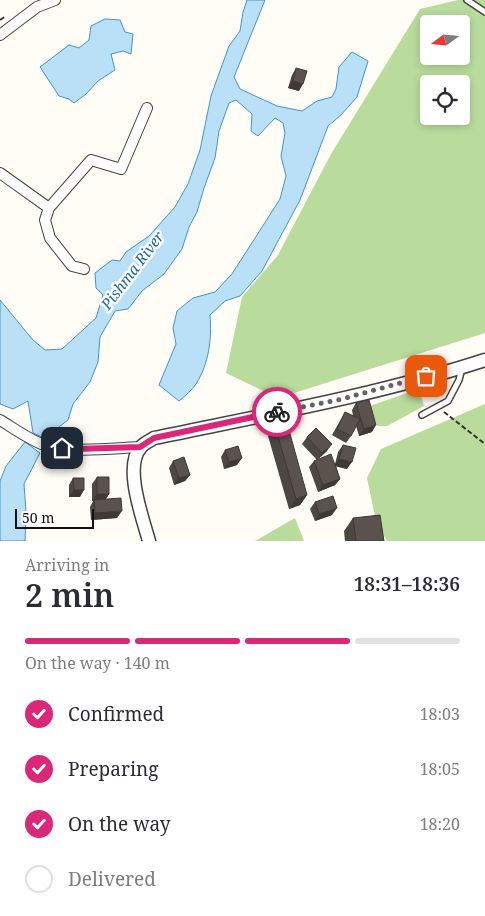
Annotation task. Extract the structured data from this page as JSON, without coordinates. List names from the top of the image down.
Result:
{
  "water": ["Pishma River"],
  "scale_bar": "50 m",
  "north": "left",
  "page": {
    "scale": "50 m",
    "heading": ["2 min", "Arriving in", "18:31–18:36"],
    "bar": "On the way · 140 m",
    "list": [
      ["Confirmed", "18:03"],
      ["Preparing", "18:05"],
      ["On the way", "18:20"],
      "Delivered"
    ]
  }
}
